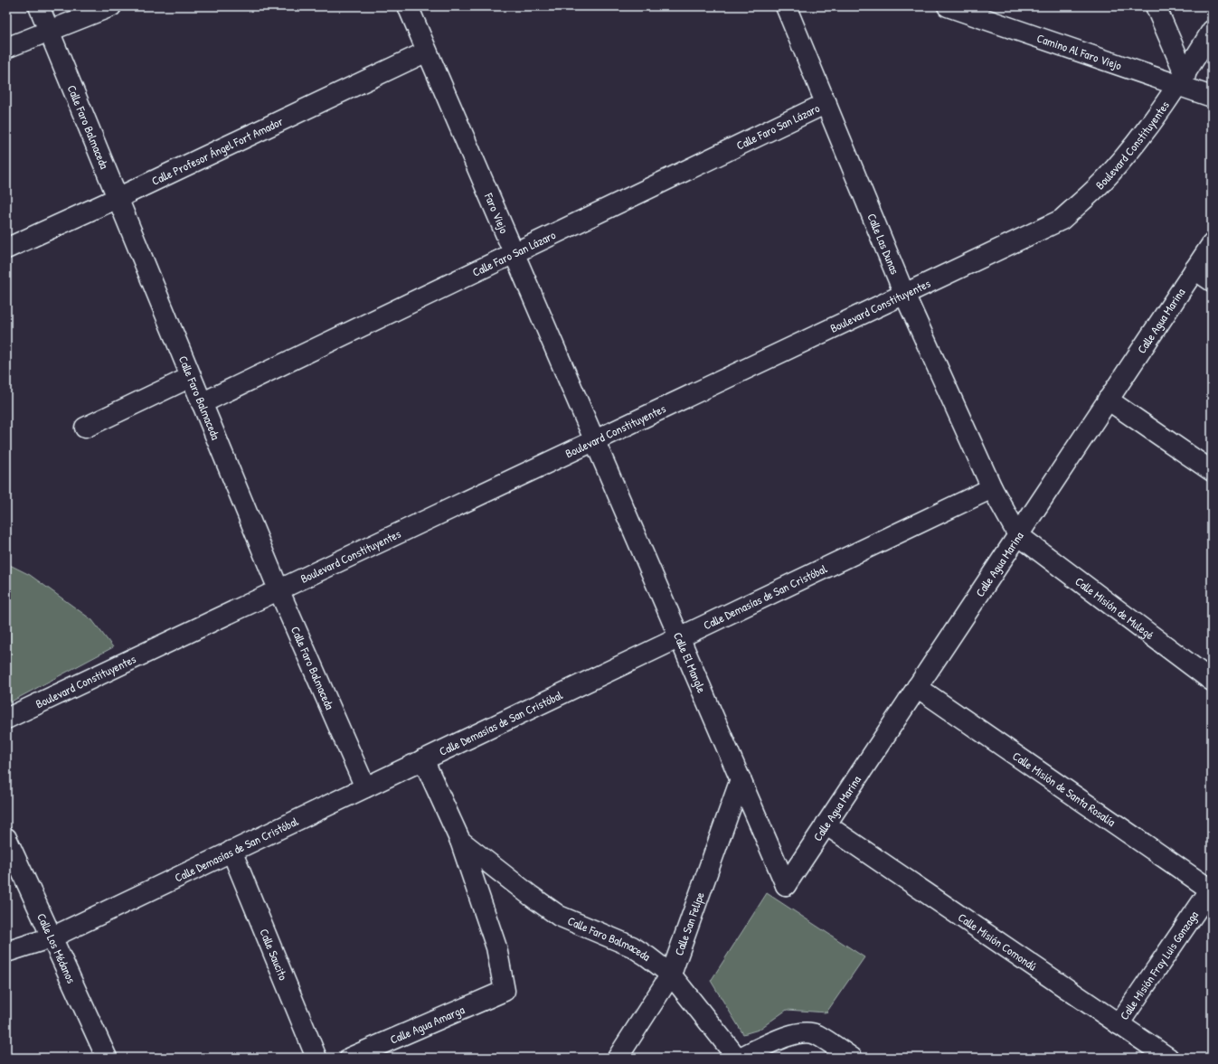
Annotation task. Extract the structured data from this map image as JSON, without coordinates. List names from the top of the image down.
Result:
{
  "streets": {
    "street": [
      "Camino Al Faro Viejo",
      "Calle Faro Balmaceda",
      "Calle Faro San Lázaro",
      "Boulevard Constituyentes",
      "Calle Profesor Ángel Fort Amador",
      "Faro Viejo",
      "Calle Las Dunas",
      "Calle Agua Marina",
      "Calle Demasías de San Cristóbal",
      "Calle Misión de Mulegé",
      "Calle El Mangle",
      "Calle Misión de Santa Rosalía",
      "Calle San Felipe",
      "Calle Misión Comondú",
      "Calle Los Médanos",
      "Calle Saucito",
      "Calle Misión Fray Luis Gonzaga",
      "Calle Agua Amarga"
    ]
  },
  "crossings": [
    ["Camino Al Faro Viejo", "Boulevard Constituyentes"],
    ["Calle Faro Balmaceda", "Calle Faro San Lázaro"],
    ["Calle Faro Balmaceda", "Boulevard Constituyentes"],
    ["Calle Faro Balmaceda", "Calle Profesor Ángel Fort Amador"],
    ["Calle Faro Balmaceda", "Calle Demasías de San Cristóbal"],
    ["Calle Faro Balmaceda", "Calle San Felipe"],
    ["Calle Faro Balmaceda", "Calle Agua Amarga"],
    ["Calle Faro San Lázaro", "Faro Viejo"],
    ["Calle Faro San Lázaro", "Calle Las Dunas"],
    ["Boulevard Constituyentes", "Faro Viejo"],
    ["Boulevard Constituyentes", "Calle Las Dunas"],
    ["Boulevard Constituyentes", "Calle El Mangle"],
    ["Calle Profesor Ángel Fort Amador", "Faro Viejo"],
    ["Faro Viejo", "Calle El Mangle"],
    ["Calle Las Dunas", "Calle Agua Marina"],
    ["Calle Las Dunas", "Calle Demasías de San Cristóbal"],
    ["Calle Las Dunas", "Calle Misión de Mulegé"],
    ["Calle Agua Marina", "Calle Misión de Mulegé"],
    ["Calle Agua Marina", "Calle El Mangle"],
    ["Calle Agua Marina", "Calle Misión de Santa Rosalía"],
    ["Calle Agua Marina", "Calle Misión Comondú"],
    ["Calle Demasías de San Cristóbal", "Calle El Mangle"],
    ["Calle Demasías de San Cristóbal", "Calle Los Médanos"],
    ["Calle Demasías de San Cristóbal", "Calle Saucito"],
    ["Calle El Mangle", "Calle San Felipe"],
    ["Calle Misión de Santa Rosalía", "Calle Misión Fray Luis Gonzaga"],
    ["Calle Misión Comondú", "Calle Misión Fray Luis Gonzaga"]
  ]
}
